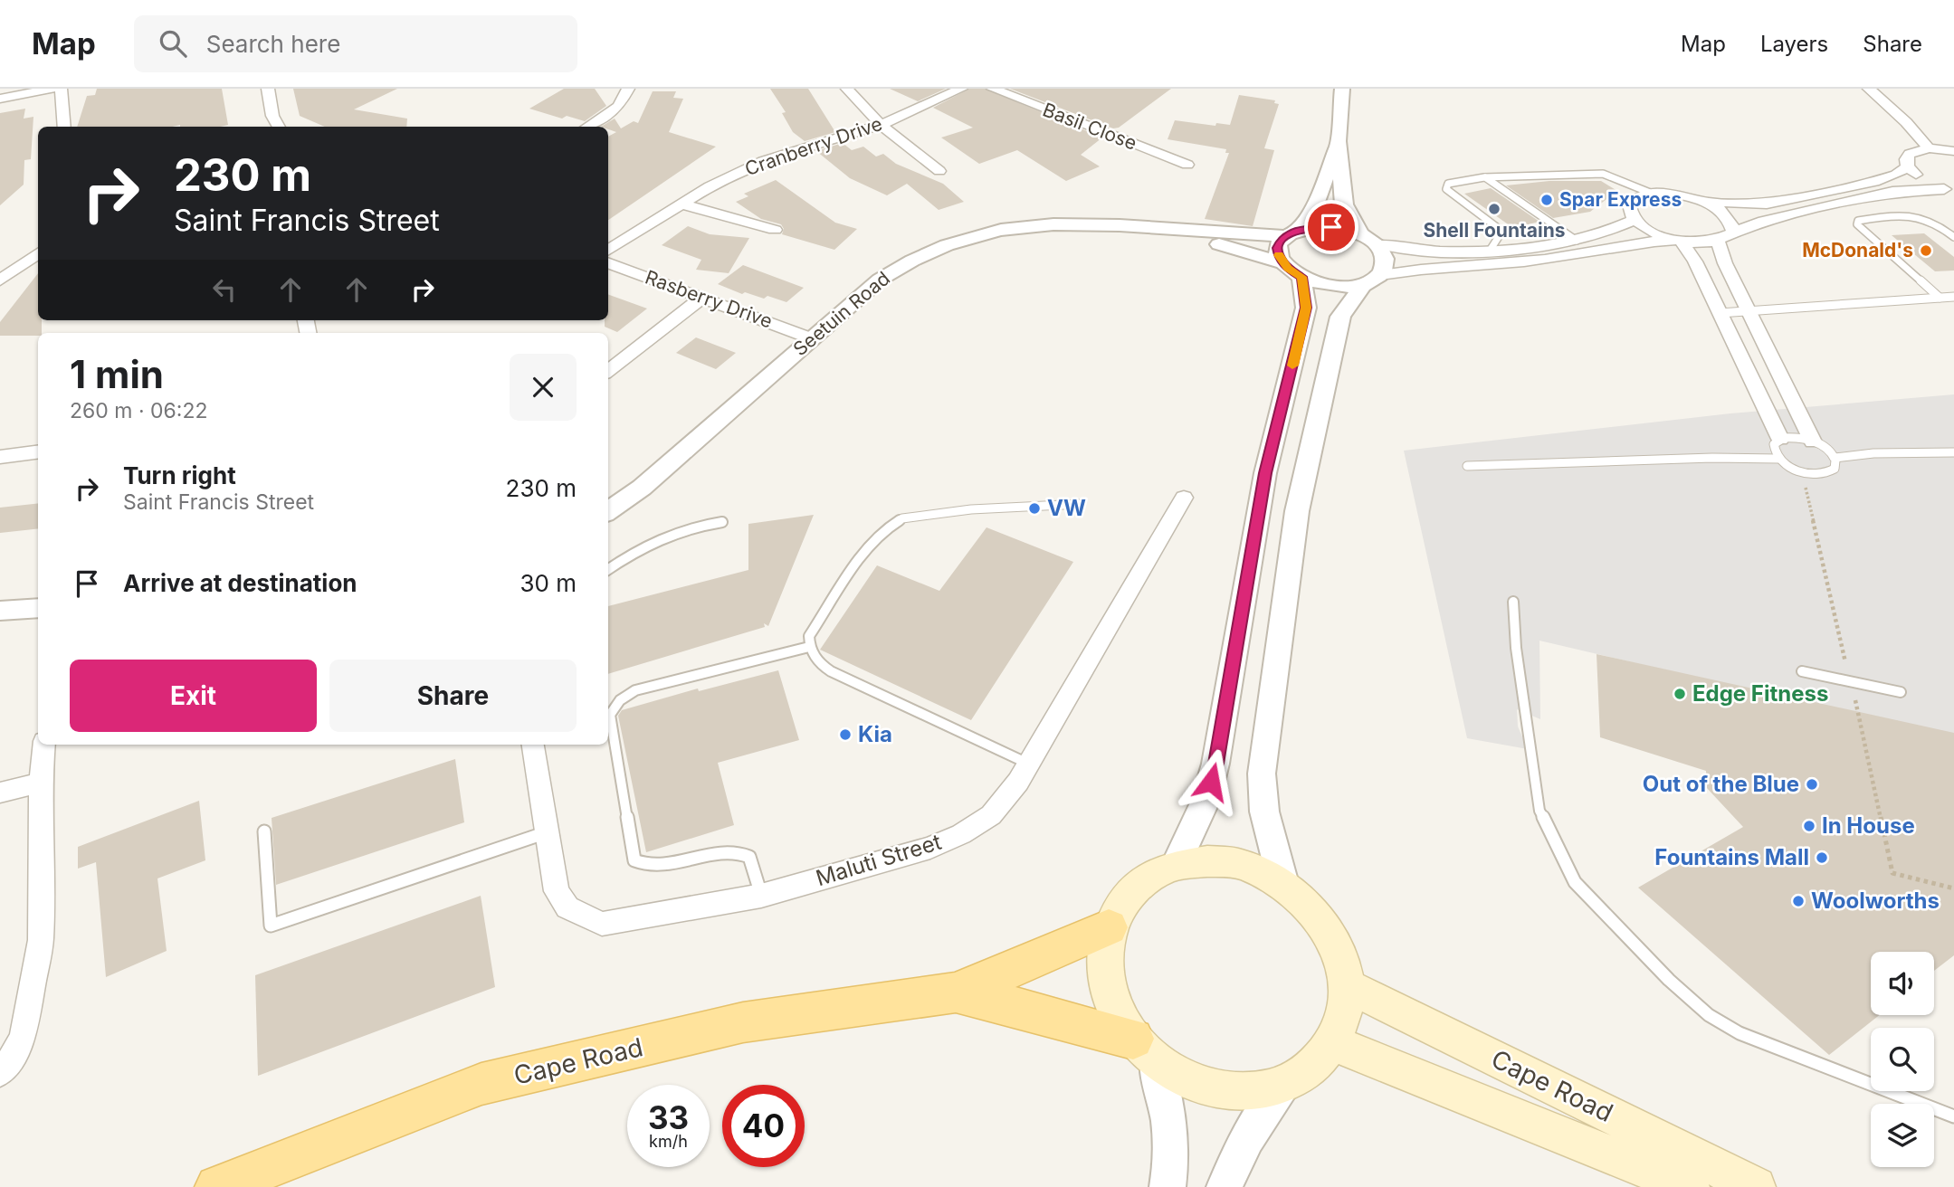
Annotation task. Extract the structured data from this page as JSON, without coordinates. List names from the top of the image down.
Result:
{
  "streets": {
    "main road": ["Cape Road"],
    "street": [
      "Basil Close",
      "Cranberry Drive",
      "Rasberry Drive",
      "Seetuin Road",
      "Maluti Street"
    ]
  },
  "crossings": [
    ["Rasberry Drive", "Seetuin Road"]
  ],
  "places": [
    "Spar Express",
    "Shell Fountains",
    "McDonald's",
    "VW",
    "Edge Fitness",
    "Kia",
    "Out of the Blue",
    "In House",
    "Fountains Mall",
    "Woolworths"
  ],
  "page": {
    "header": "Map",
    "search": "Search here",
    "nav": ["Map", "Layers", "Share"],
    "turn": ["230 m", "Saint Francis Street"],
    "heading": ["1 min", "260 m · 06:22"],
    "list": [
      {
        "name": "Turn right",
        "note": "Saint Francis Street",
        "value": "230 m"
      },
      {
        "name": "Arrive at destination",
        "value": "30 m"
      }
    ],
    "buttons": ["Exit", "Share"],
    "speed": "33 km/h",
    "limit": "40"
  }
}
